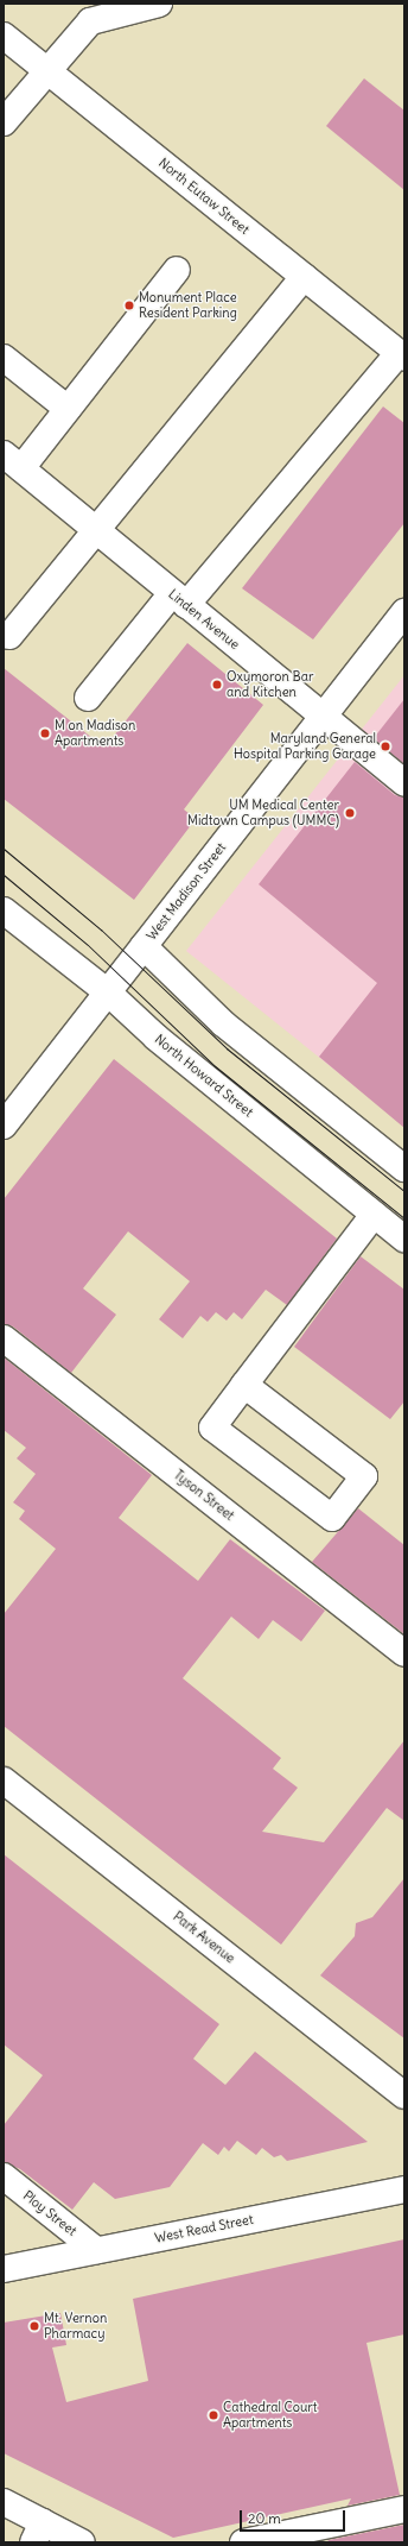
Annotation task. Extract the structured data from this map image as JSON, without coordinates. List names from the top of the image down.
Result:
{
  "streets": {
    "street": [
      "North Eutaw Street",
      "Linden Avenue",
      "West Madison Street",
      "North Howard Street",
      "Tyson Street",
      "Park Avenue",
      "Ploy Street",
      "West Read Street"
    ]
  },
  "crossings": [
    ["Linden Avenue", "West Madison Street"],
    ["West Madison Street", "North Howard Street"],
    ["Ploy Street", "West Read Street"]
  ],
  "places": [
    "Monument Place Resident Parking",
    "Oxymoron Bar and Kitchen",
    "M on Madison Apartments",
    "Maryland General Hospital Parking Garage",
    "UM Medical Center Midtown Campus (UMMC)",
    "Mt. Vernon Pharmacy",
    "Cathedral Court Apartments"
  ],
  "scale_bar": "20 m"
}
